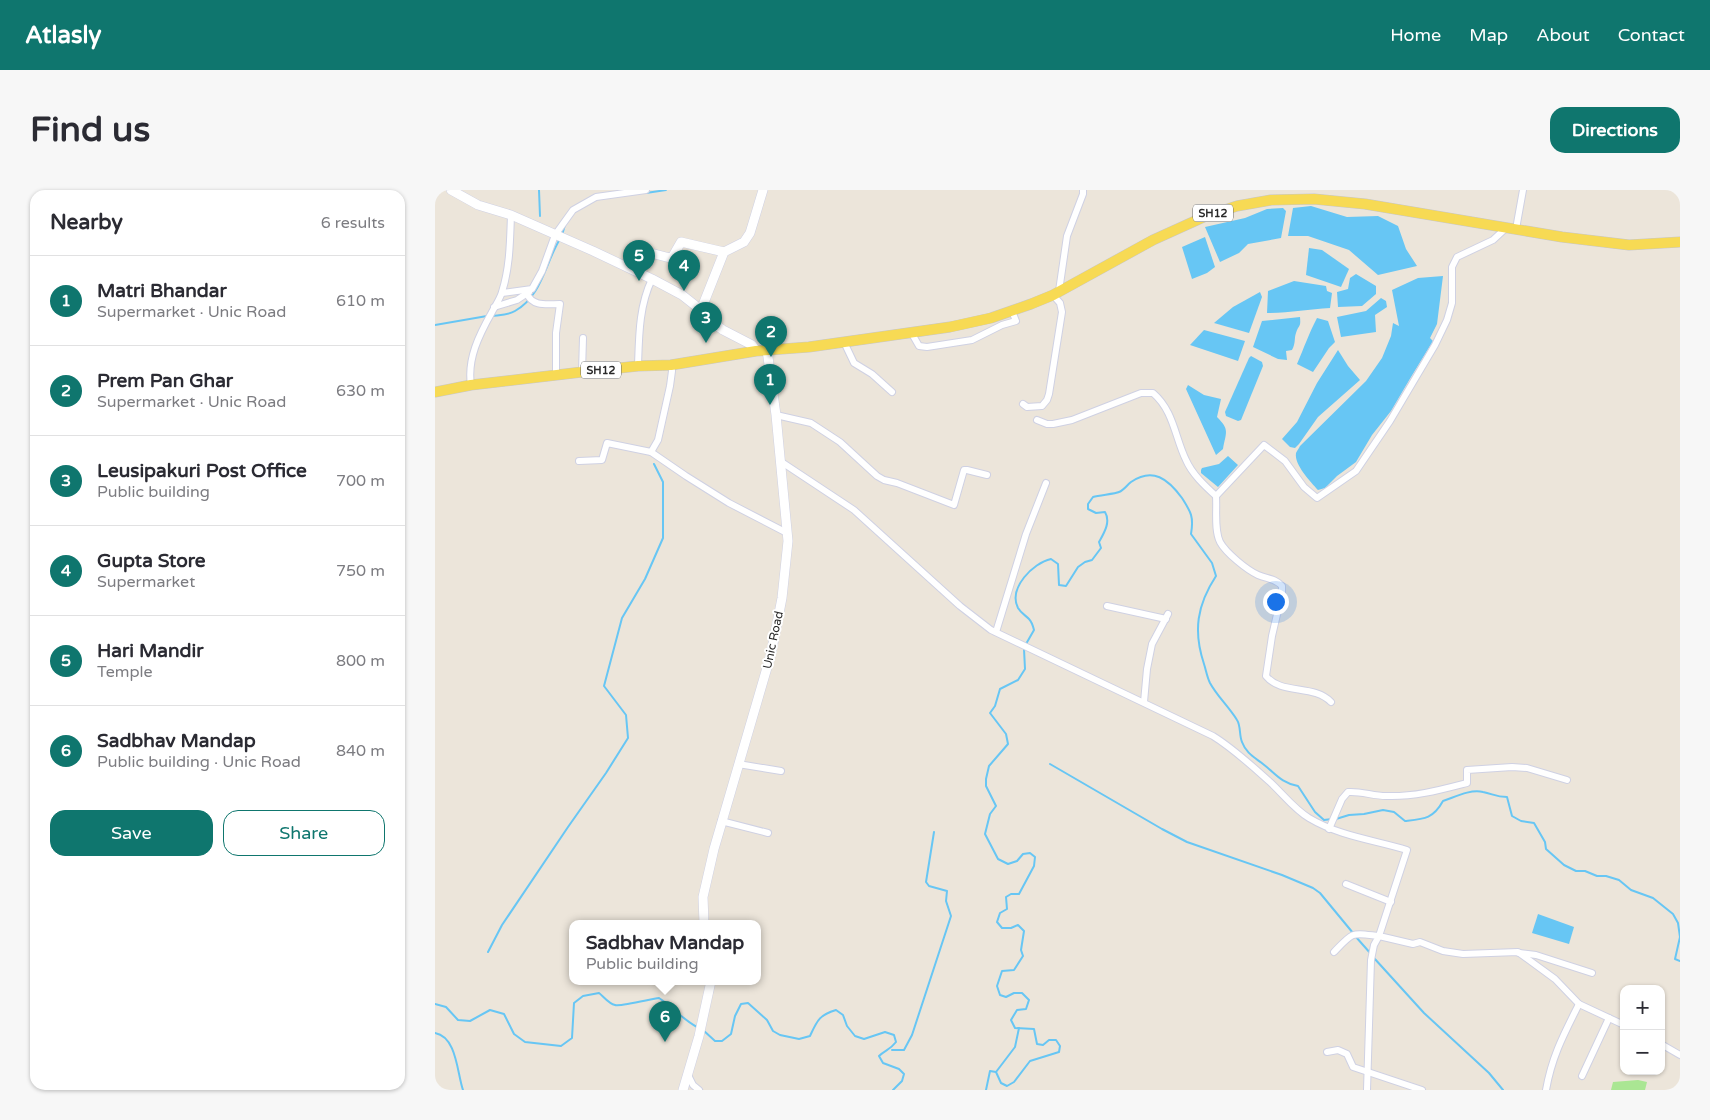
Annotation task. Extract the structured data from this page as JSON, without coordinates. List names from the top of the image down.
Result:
{
  "streets": {
    "main road": ["SH12", "Unic Road"]
  },
  "crossings": [
    ["SH12", "Unic Road"]
  ],
  "page": {
    "header": "Atlasly",
    "nav": [
      "Home",
      "Map",
      "About",
      "Contact"
    ],
    "buttons": [
      "Directions",
      ["Save", "Share"]
    ],
    "title": "Find us",
    "heading": ["Nearby", "6 results"],
    "pins": [
      "5",
      "4",
      "3",
      "2",
      "1",
      "6"
    ],
    "list": [
      {
        "mark": "1",
        "name": "Matri Bhandar",
        "note": "Supermarket · Unic Road",
        "value": "610 m"
      },
      {
        "mark": "2",
        "name": "Prem Pan Ghar",
        "note": "Supermarket · Unic Road",
        "value": "630 m"
      },
      {
        "mark": "3",
        "name": "Leusipakuri Post Office",
        "note": "Public building",
        "value": "700 m"
      },
      {
        "mark": "4",
        "name": "Gupta Store",
        "note": "Supermarket",
        "value": "750 m"
      },
      {
        "mark": "5",
        "name": "Hari Mandir",
        "note": "Temple",
        "value": "800 m"
      },
      {
        "mark": "6",
        "name": "Sadbhav Mandap",
        "note": "Public building · Unic Road",
        "value": "840 m"
      }
    ],
    "popup": ["Sadbhav Mandap", "Public building"],
    "map_buttons": ["+", "−"]
  }
}
